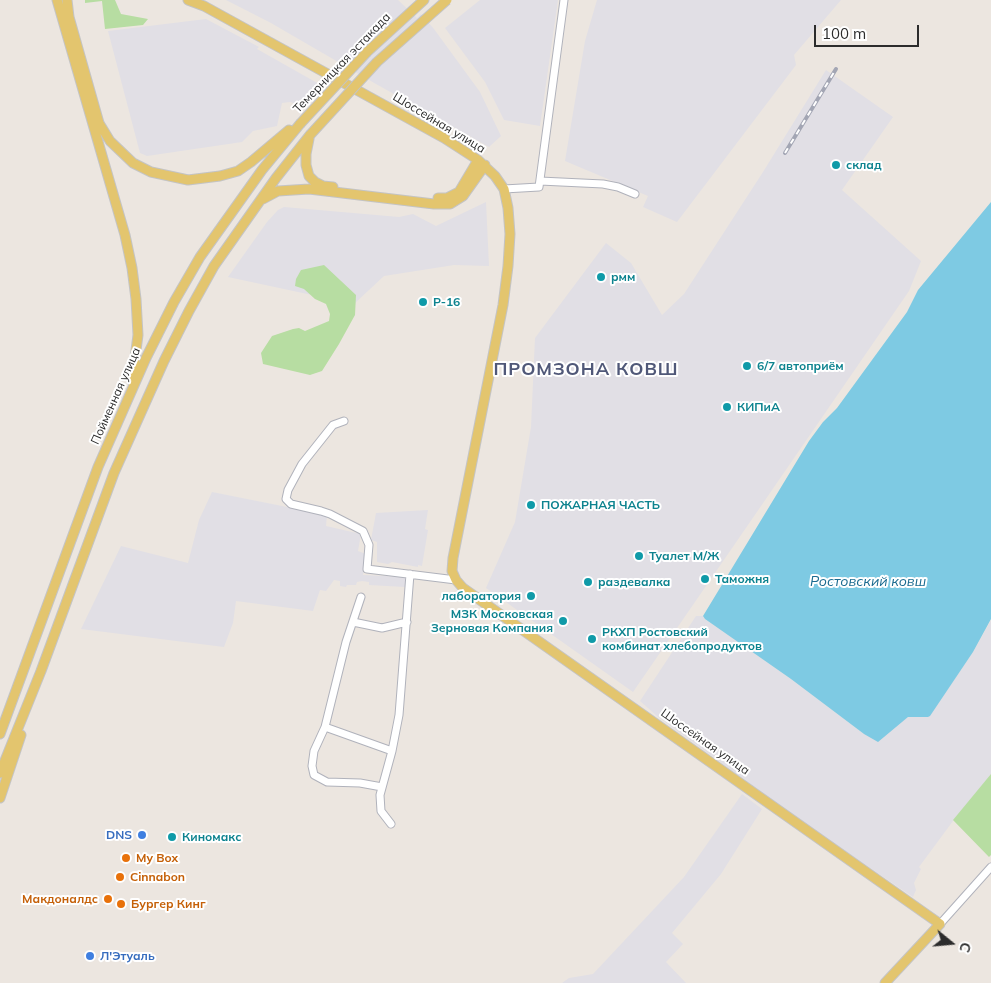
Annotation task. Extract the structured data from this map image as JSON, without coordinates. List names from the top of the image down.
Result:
{
  "streets": {
    "main road": ["Темерницкая эстакада", "Шоссейная улица", "Пойменная улица"]
  },
  "crossings": [
    ["Темерницкая эстакада", "Пойменная улица"]
  ],
  "districts": ["ПРОМЗОНА КОВШ"],
  "water": ["Ростовский ковш"],
  "places": [
    "склад",
    "рмм",
    "Р-16",
    "6/7 автоприём",
    "КИПиА",
    "ПОЖАРНАЯ ЧАСТЬ",
    "Туалет М/Ж",
    "Таможня",
    "раздевалка",
    "лаборатория",
    "МЗК Московская Зерновая Компания",
    "РКХП Ростовский комбинат хлебопродуктов",
    "DNS",
    "Киномакс",
    "My Box",
    "Cinnabon",
    "Макдоналдс",
    "Бургер Кинг",
    "Л'Этуаль"
  ],
  "scale_bar": "100 m",
  "north": "right"
}
